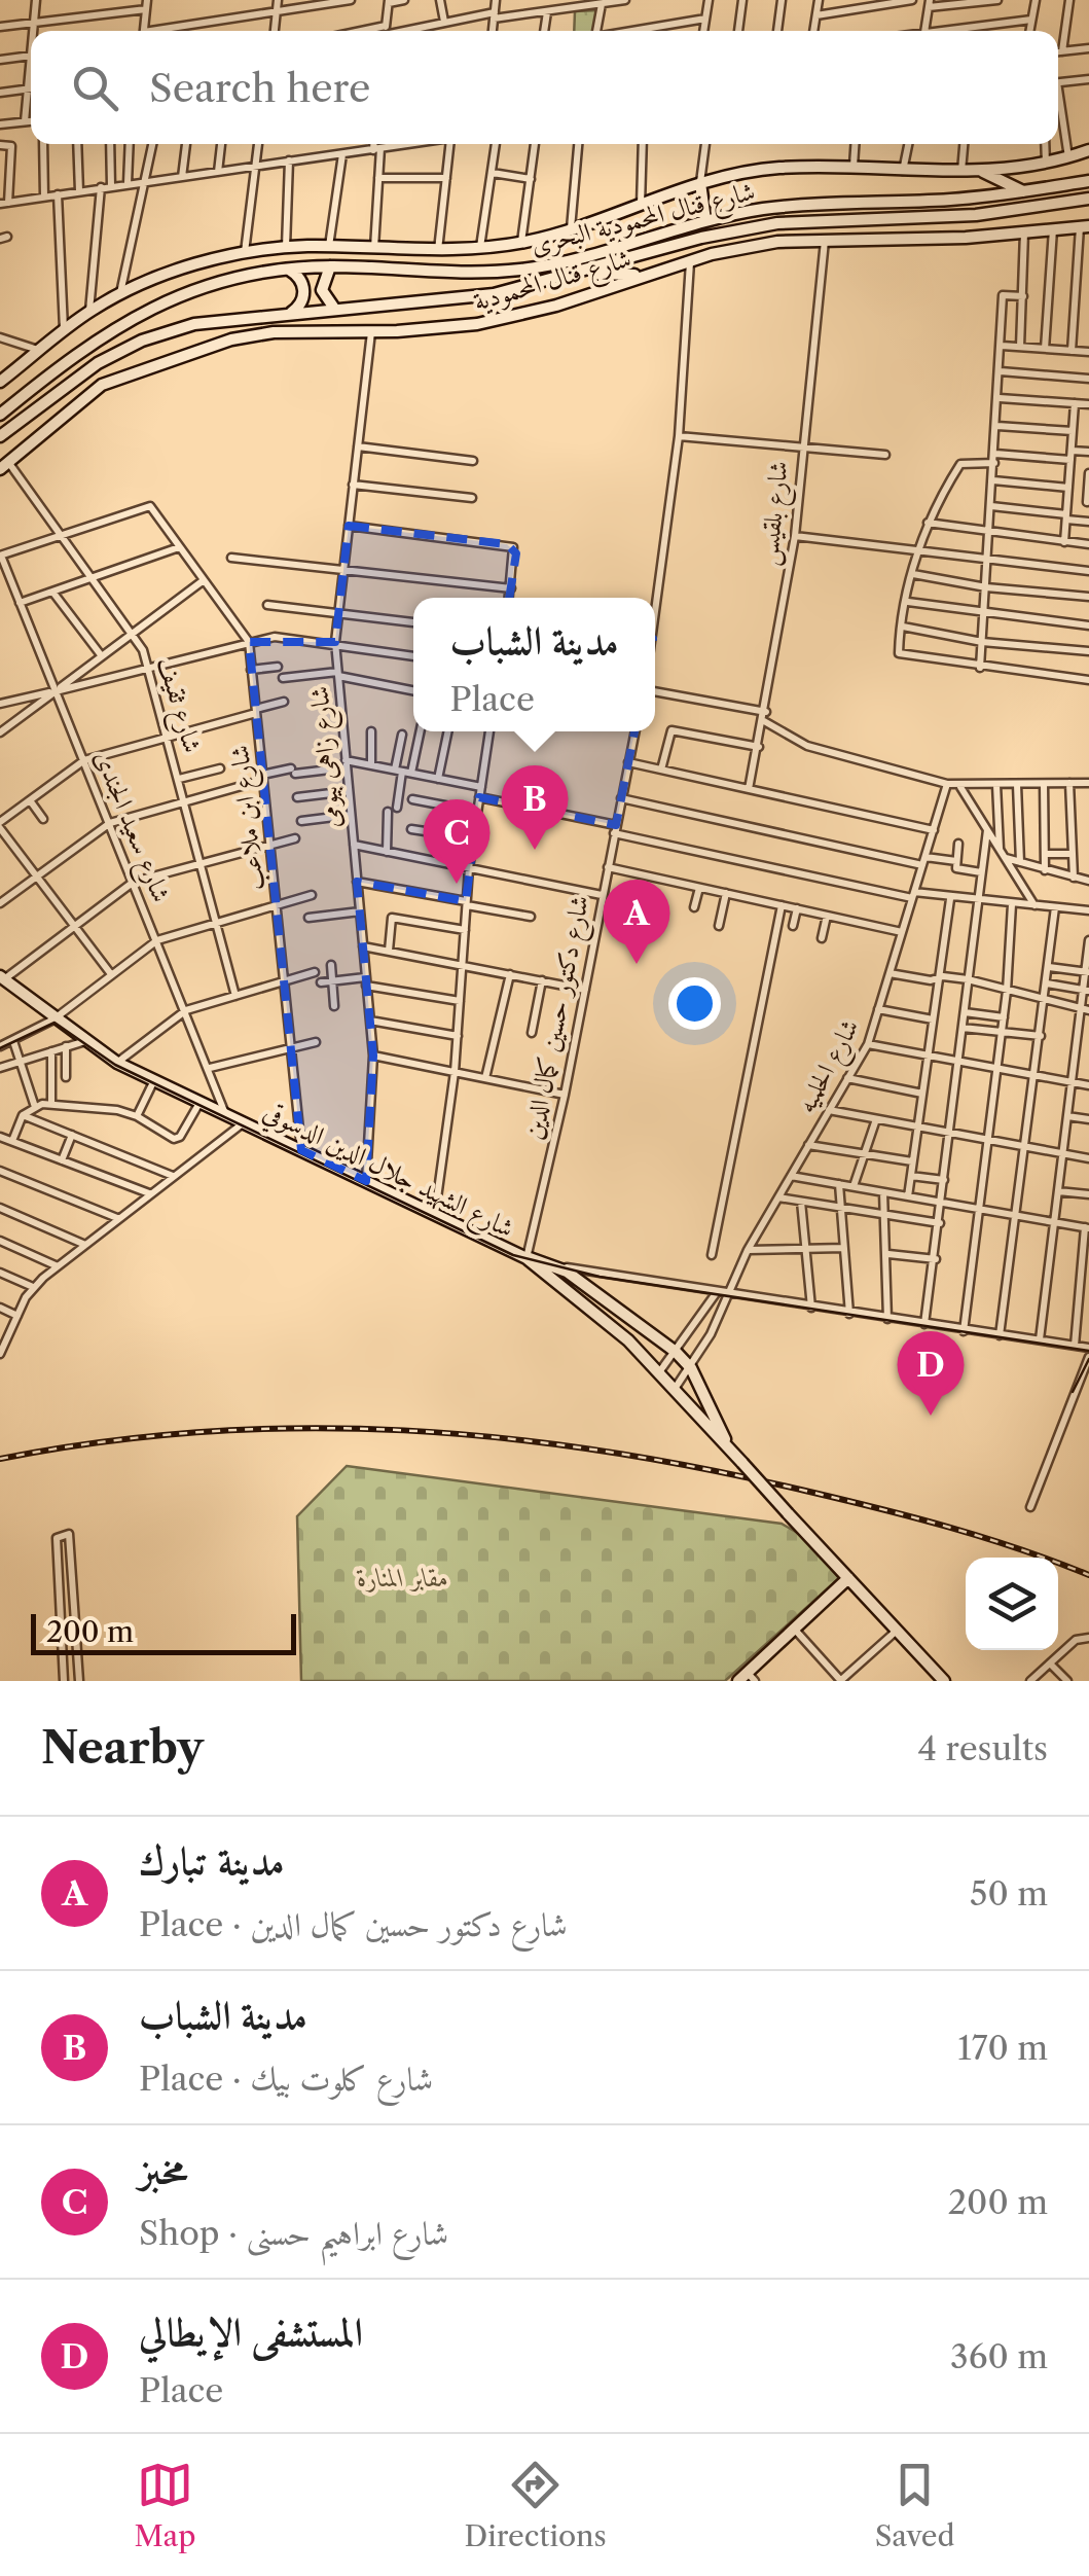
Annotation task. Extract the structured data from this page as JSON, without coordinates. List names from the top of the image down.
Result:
{
  "streets": {
    "main road": ["شارع قنال المحمودية البحرى", "شارع قنال المحمودية", "شارع الشهيد جلال الدين الدسوقي"],
    "street": [
      "شارع بلقيس",
      "شارع ثقيف",
      "شارع زاهى بيومى",
      "شارع ابن ملاعب",
      "شارع سعيد الجندى",
      "شارع دكتور حسين كمال الدين",
      "شارع الحلميه"
    ]
  },
  "crossings": [
    ["شارع قنال المحمودية", "شارع بلقيس"],
    ["شارع قنال المحمودية", "شارع ثقيف"],
    ["شارع قنال المحمودية", "شارع زاهى بيومى"],
    ["شارع زاهى بيومى", "شارع الشهيد جلال الدين الدسوقي"],
    ["شارع ابن ملاعب", "شارع الشهيد جلال الدين الدسوقي"],
    ["شارع سعيد الجندى", "شارع الشهيد جلال الدين الدسوقي"],
    ["شارع دكتور حسين كمال الدين", "شارع الشهيد جلال الدين الدسوقي"],
    ["شارع الحلميه", "شارع الشهيد جلال الدين الدسوقي"]
  ],
  "parks": ["مقابر المنارة"],
  "scale_bar": "200 m",
  "page": {
    "search": "Search here",
    "popup": ["مدينة الشباب", "Place"],
    "pins": [
      "B",
      "C",
      "A",
      "D"
    ],
    "scale": "200 m",
    "heading": ["Nearby", "4 results"],
    "list": [
      {
        "mark": "A",
        "name": "مدينة تبارك",
        "note": "Place · شارع دكتور حسين كمال الدين",
        "value": "50 m"
      },
      {
        "mark": "B",
        "name": "مدينة الشباب",
        "note": "Place · شارع كلوت بيك",
        "value": "170 m"
      },
      {
        "mark": "C",
        "name": "مخبز",
        "note": "Shop · شارع ابراهيم حسنى",
        "value": "200 m"
      },
      {
        "mark": "D",
        "name": "المستشفى الإيطالي",
        "note": "Place",
        "value": "360 m"
      }
    ],
    "nav": ["Map", "Directions", "Saved"]
  }
}
